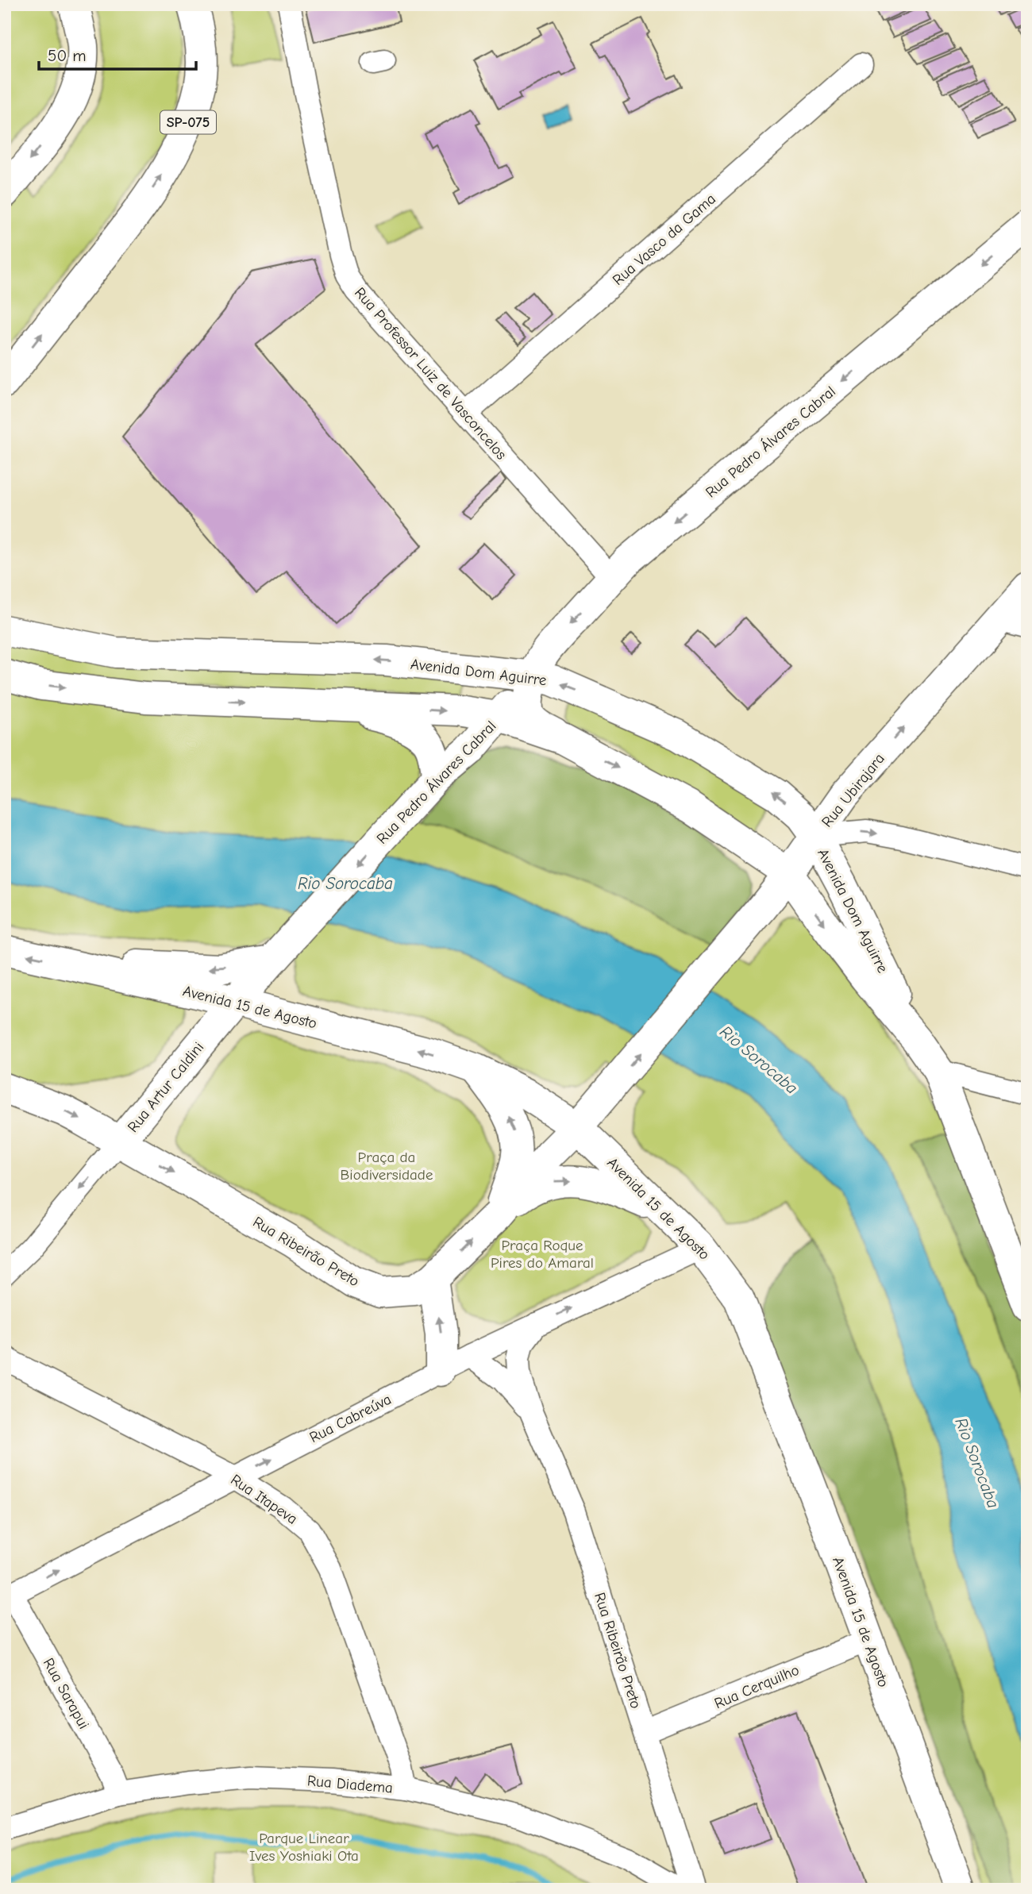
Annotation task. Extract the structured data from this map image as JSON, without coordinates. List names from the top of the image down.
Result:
{
  "streets": {
    "main road": [
      "SP-075",
      "Rua Pedro Álvares Cabral",
      "Avenida Dom Aguirre",
      "Rua Ubirajara",
      "Avenida 15 de Agosto",
      "Rua Artur Caldini",
      "Rua Ribeirão Preto"
    ],
    "street": [
      "Rua Vasco da Gama",
      "Rua Professor Luiz de Vasconcelos",
      "Rua Cabreúva",
      "Rua Itapeva",
      "Rua Cerquilho",
      "Rua Sarapui",
      "Rua Diadema"
    ]
  },
  "crossings": [
    ["Rua Vasco da Gama", "Rua Professor Luiz de Vasconcelos"],
    ["Rua Professor Luiz de Vasconcelos", "Rua Pedro Álvares Cabral"],
    ["Rua Pedro Álvares Cabral", "Avenida Dom Aguirre"],
    ["Rua Pedro Álvares Cabral", "Rua Artur Caldini"],
    ["Avenida Dom Aguirre", "Rua Ubirajara"],
    ["Rua Ubirajara", "Avenida 15 de Agosto"],
    ["Rua Ubirajara", "Rua Ribeirão Preto"],
    ["Avenida 15 de Agosto", "Rua Artur Caldini"],
    ["Avenida 15 de Agosto", "Rua Ribeirão Preto"],
    ["Avenida 15 de Agosto", "Rua Cabreúva"],
    ["Avenida 15 de Agosto", "Rua Cerquilho"],
    ["Rua Artur Caldini", "Rua Ribeirão Preto"],
    ["Rua Ribeirão Preto", "Rua Cabreúva"],
    ["Rua Ribeirão Preto", "Rua Cerquilho"],
    ["Rua Cabreúva", "Rua Itapeva"],
    ["Rua Cabreúva", "Rua Sarapui"],
    ["Rua Itapeva", "Rua Diadema"],
    ["Rua Sarapui", "Rua Diadema"]
  ],
  "one_way": ["Rua Pedro Álvares Cabral", "Rua Ubirajara", "Rua Cabreúva"],
  "water": ["Rio Sorocaba"],
  "parks": ["Praça da Biodiversidade", "Praça Roque Pires do Amaral", "Parque Linear Ives Yoshiaki Ota"],
  "scale_bar": "50 m"
}
